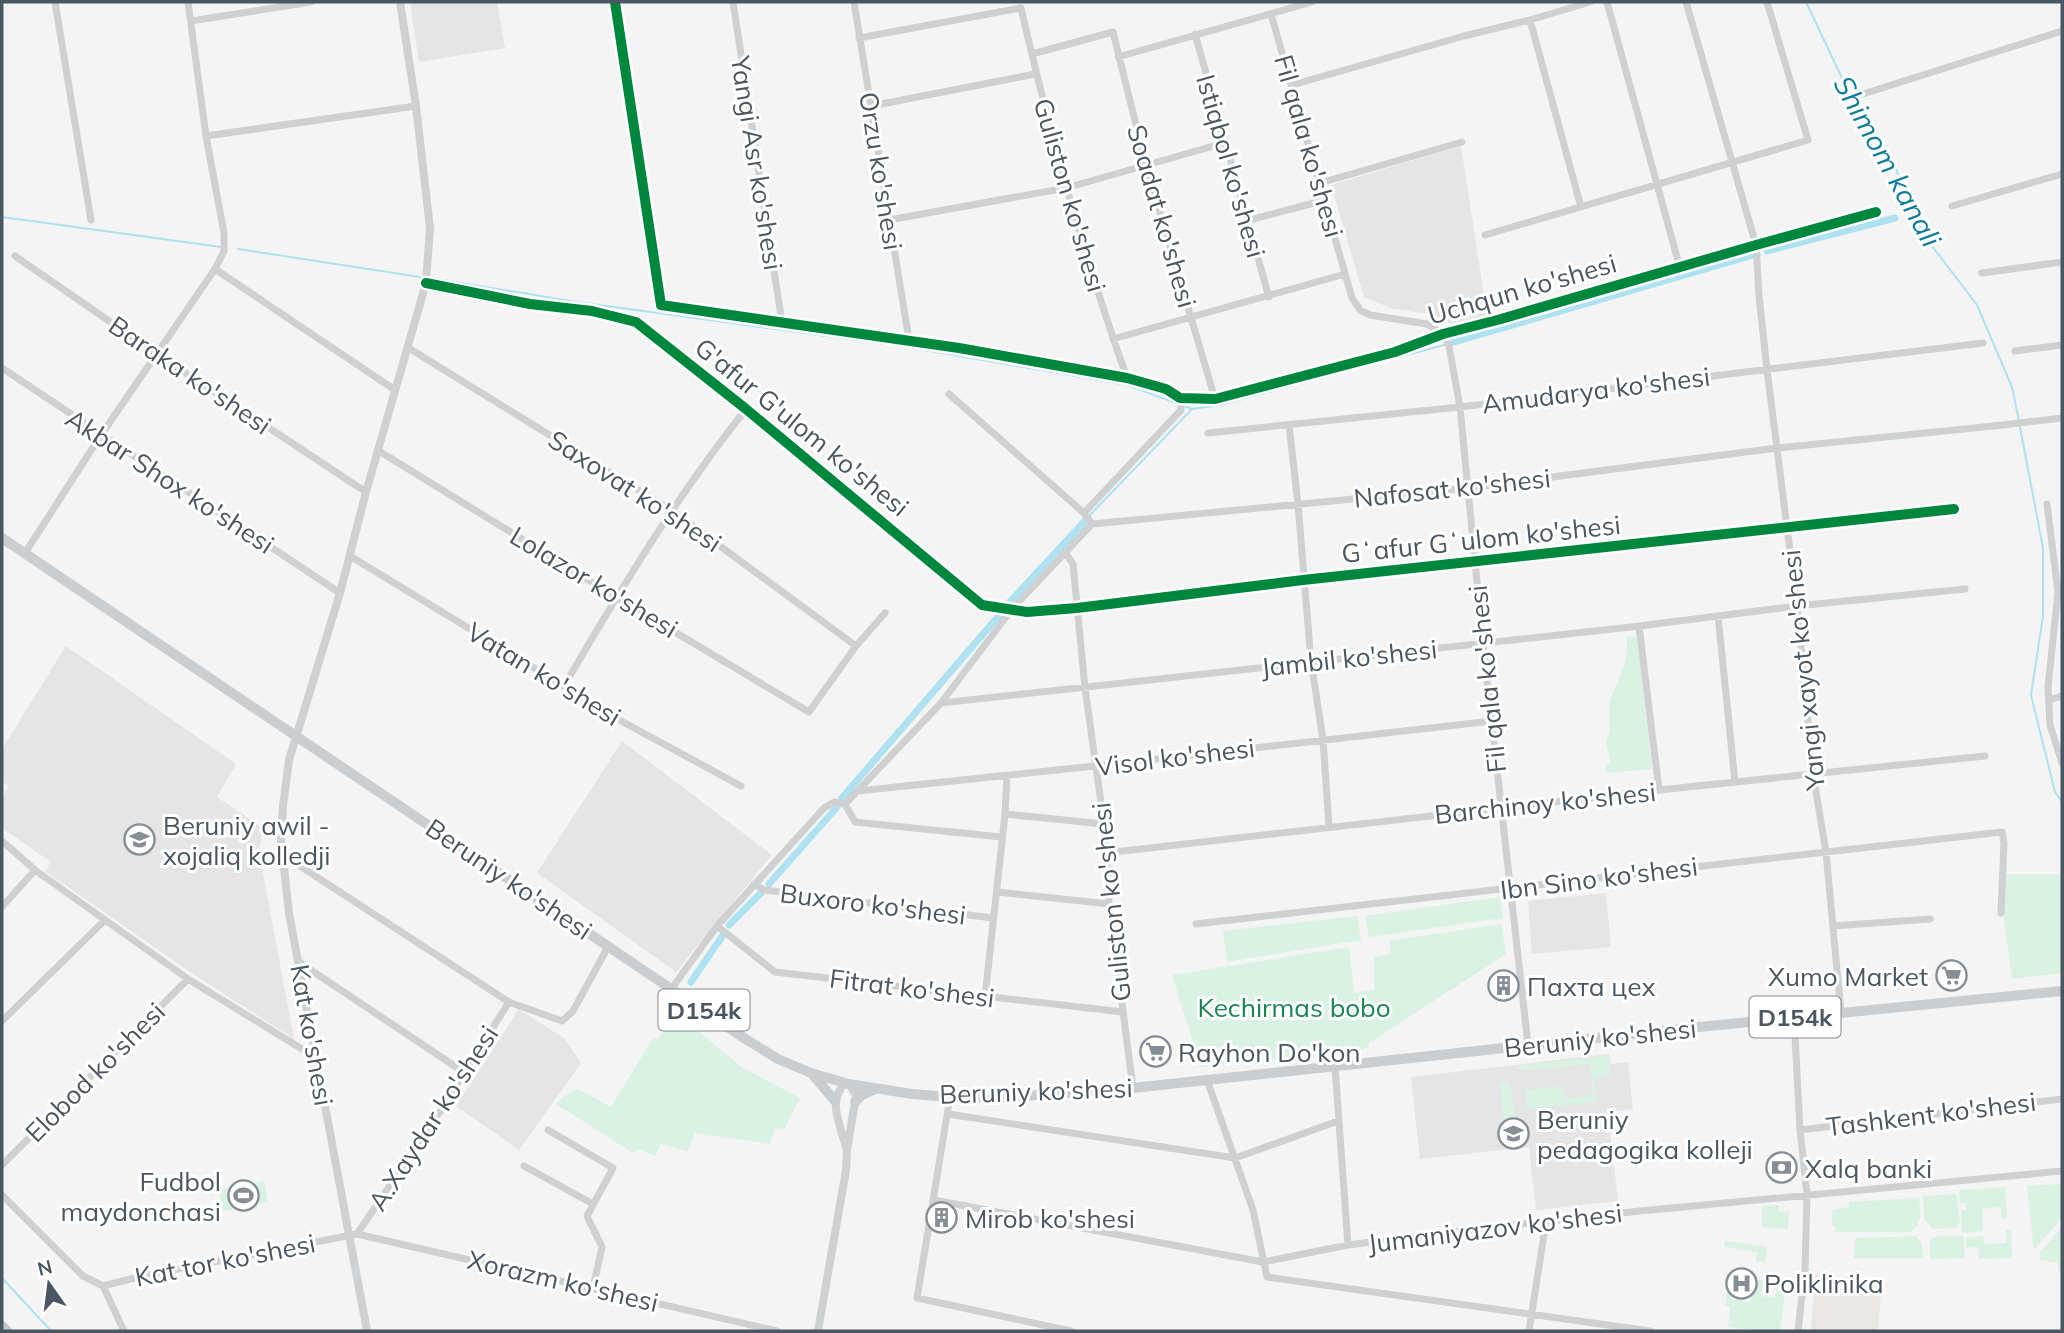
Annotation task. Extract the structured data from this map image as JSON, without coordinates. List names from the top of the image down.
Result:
{
  "streets": {
    "main road": ["Beruniy ko'shesi", "D154k"],
    "street": [
      "Fil qala ko'shesi",
      "Yangi Asr ko'shesi",
      "Istiqbol ko'shesi",
      "Orzu ko'shesi",
      "Guliston ko'shesi",
      "Soadat ko'shesi",
      "Uchqun ko'shesi",
      "Baraka ko'shesi",
      "Amudarya ko'shesi",
      "G'afur G'ulom ko'shesi",
      "Akbar Shox ko'shesi",
      "Nafosat ko'shesi",
      "Saxovat ko'shesi",
      "Gʻafur Gʻulom ko'shesi",
      "Lolazor ko'shesi",
      "Jambil ko'shesi",
      "Yangi xayot ko'shesi",
      "Vatan ko'shesi",
      "Visol ko'shesi",
      "Barchinoy ko'shesi",
      "Ibn Sino ko'shesi",
      "Buxoro ko'shesi",
      "Fitrat ko'shesi",
      "Kat ko'shesi",
      "Elobod ko'shesi",
      "Tashkent ko'shesi",
      "A.Xaydar ko'shesi",
      "Jumaniyazov ko'shesi",
      "Kat tor ko'shesi",
      "Xorazm ko'shesi"
    ]
  },
  "crossings": [
    ["Fil qala ko'shesi", "Uchqun ko'shesi"],
    ["Fil qala ko'shesi", "Amudarya ko'shesi"],
    ["Fil qala ko'shesi", "Nafosat ko'shesi"],
    ["Fil qala ko'shesi", "Gʻafur Gʻulom ko'shesi"],
    ["Fil qala ko'shesi", "Jambil ko'shesi"],
    ["Fil qala ko'shesi", "Visol ko'shesi"],
    ["Fil qala ko'shesi", "Barchinoy ko'shesi"],
    ["Fil qala ko'shesi", "Ibn Sino ko'shesi"],
    ["Fil qala ko'shesi", "Beruniy ko'shesi"],
    ["Orzu ko'shesi", "Guliston ko'shesi"],
    ["Guliston ko'shesi", "Soadat ko'shesi"],
    ["Guliston ko'shesi", "Gʻafur Gʻulom ko'shesi"],
    ["Guliston ko'shesi", "Jambil ko'shesi"],
    ["Guliston ko'shesi", "Visol ko'shesi"],
    ["Guliston ko'shesi", "Barchinoy ko'shesi"],
    ["Guliston ko'shesi", "Beruniy ko'shesi"],
    ["Guliston ko'shesi", "Fitrat ko'shesi"],
    ["Soadat ko'shesi", "Uchqun ko'shesi"],
    ["Uchqun ko'shesi", "Yangi xayot ko'shesi"],
    ["Baraka ko'shesi", "Kat ko'shesi"],
    ["Amudarya ko'shesi", "Yangi xayot ko'shesi"],
    ["G'afur G'ulom ko'shesi", "Gʻafur Gʻulom ko'shesi"],
    ["G'afur G'ulom ko'shesi", "Kat ko'shesi"],
    ["Akbar Shox ko'shesi", "Kat ko'shesi"],
    ["Nafosat ko'shesi", "Yangi xayot ko'shesi"],
    ["Saxovat ko'shesi", "Lolazor ko'shesi"],
    ["Saxovat ko'shesi", "Kat ko'shesi"],
    ["Gʻafur Gʻulom ko'shesi", "Yangi xayot ko'shesi"],
    ["Lolazor ko'shesi", "Kat ko'shesi"],
    ["Jambil ko'shesi", "Yangi xayot ko'shesi"],
    ["Yangi xayot ko'shesi", "Barchinoy ko'shesi"],
    ["Yangi xayot ko'shesi", "Ibn Sino ko'shesi"],
    ["Yangi xayot ko'shesi", "Beruniy ko'shesi"],
    ["Vatan ko'shesi", "Kat ko'shesi"],
    ["Beruniy ko'shesi", "Kat ko'shesi"],
    ["Kat ko'shesi", "A.Xaydar ko'shesi"],
    ["Kat ko'shesi", "Kat tor ko'shesi"],
    ["Kat ko'shesi", "Xorazm ko'shesi"],
    ["A.Xaydar ko'shesi", "Kat tor ko'shesi"],
    ["A.Xaydar ko'shesi", "Xorazm ko'shesi"],
    ["Kat tor ko'shesi", "Xorazm ko'shesi"]
  ],
  "water": ["Shimom kanali"],
  "parks": ["Kechirmas bobo"],
  "places": {
    "school or university": ["Beruniy awil - xojaliq kolledji", "Beruniy pedagogika kolleji"],
    "supermarket": ["Xumo Market", "Rayhon Do'kon"],
    "building": ["Пахта цех", "Mirob ko'shesi"],
    "bank": ["Xalq banki"],
    "sports": ["Fudbol maydonchasi"],
    "hospital": ["Poliklinika"]
  },
  "north": "top"
}
